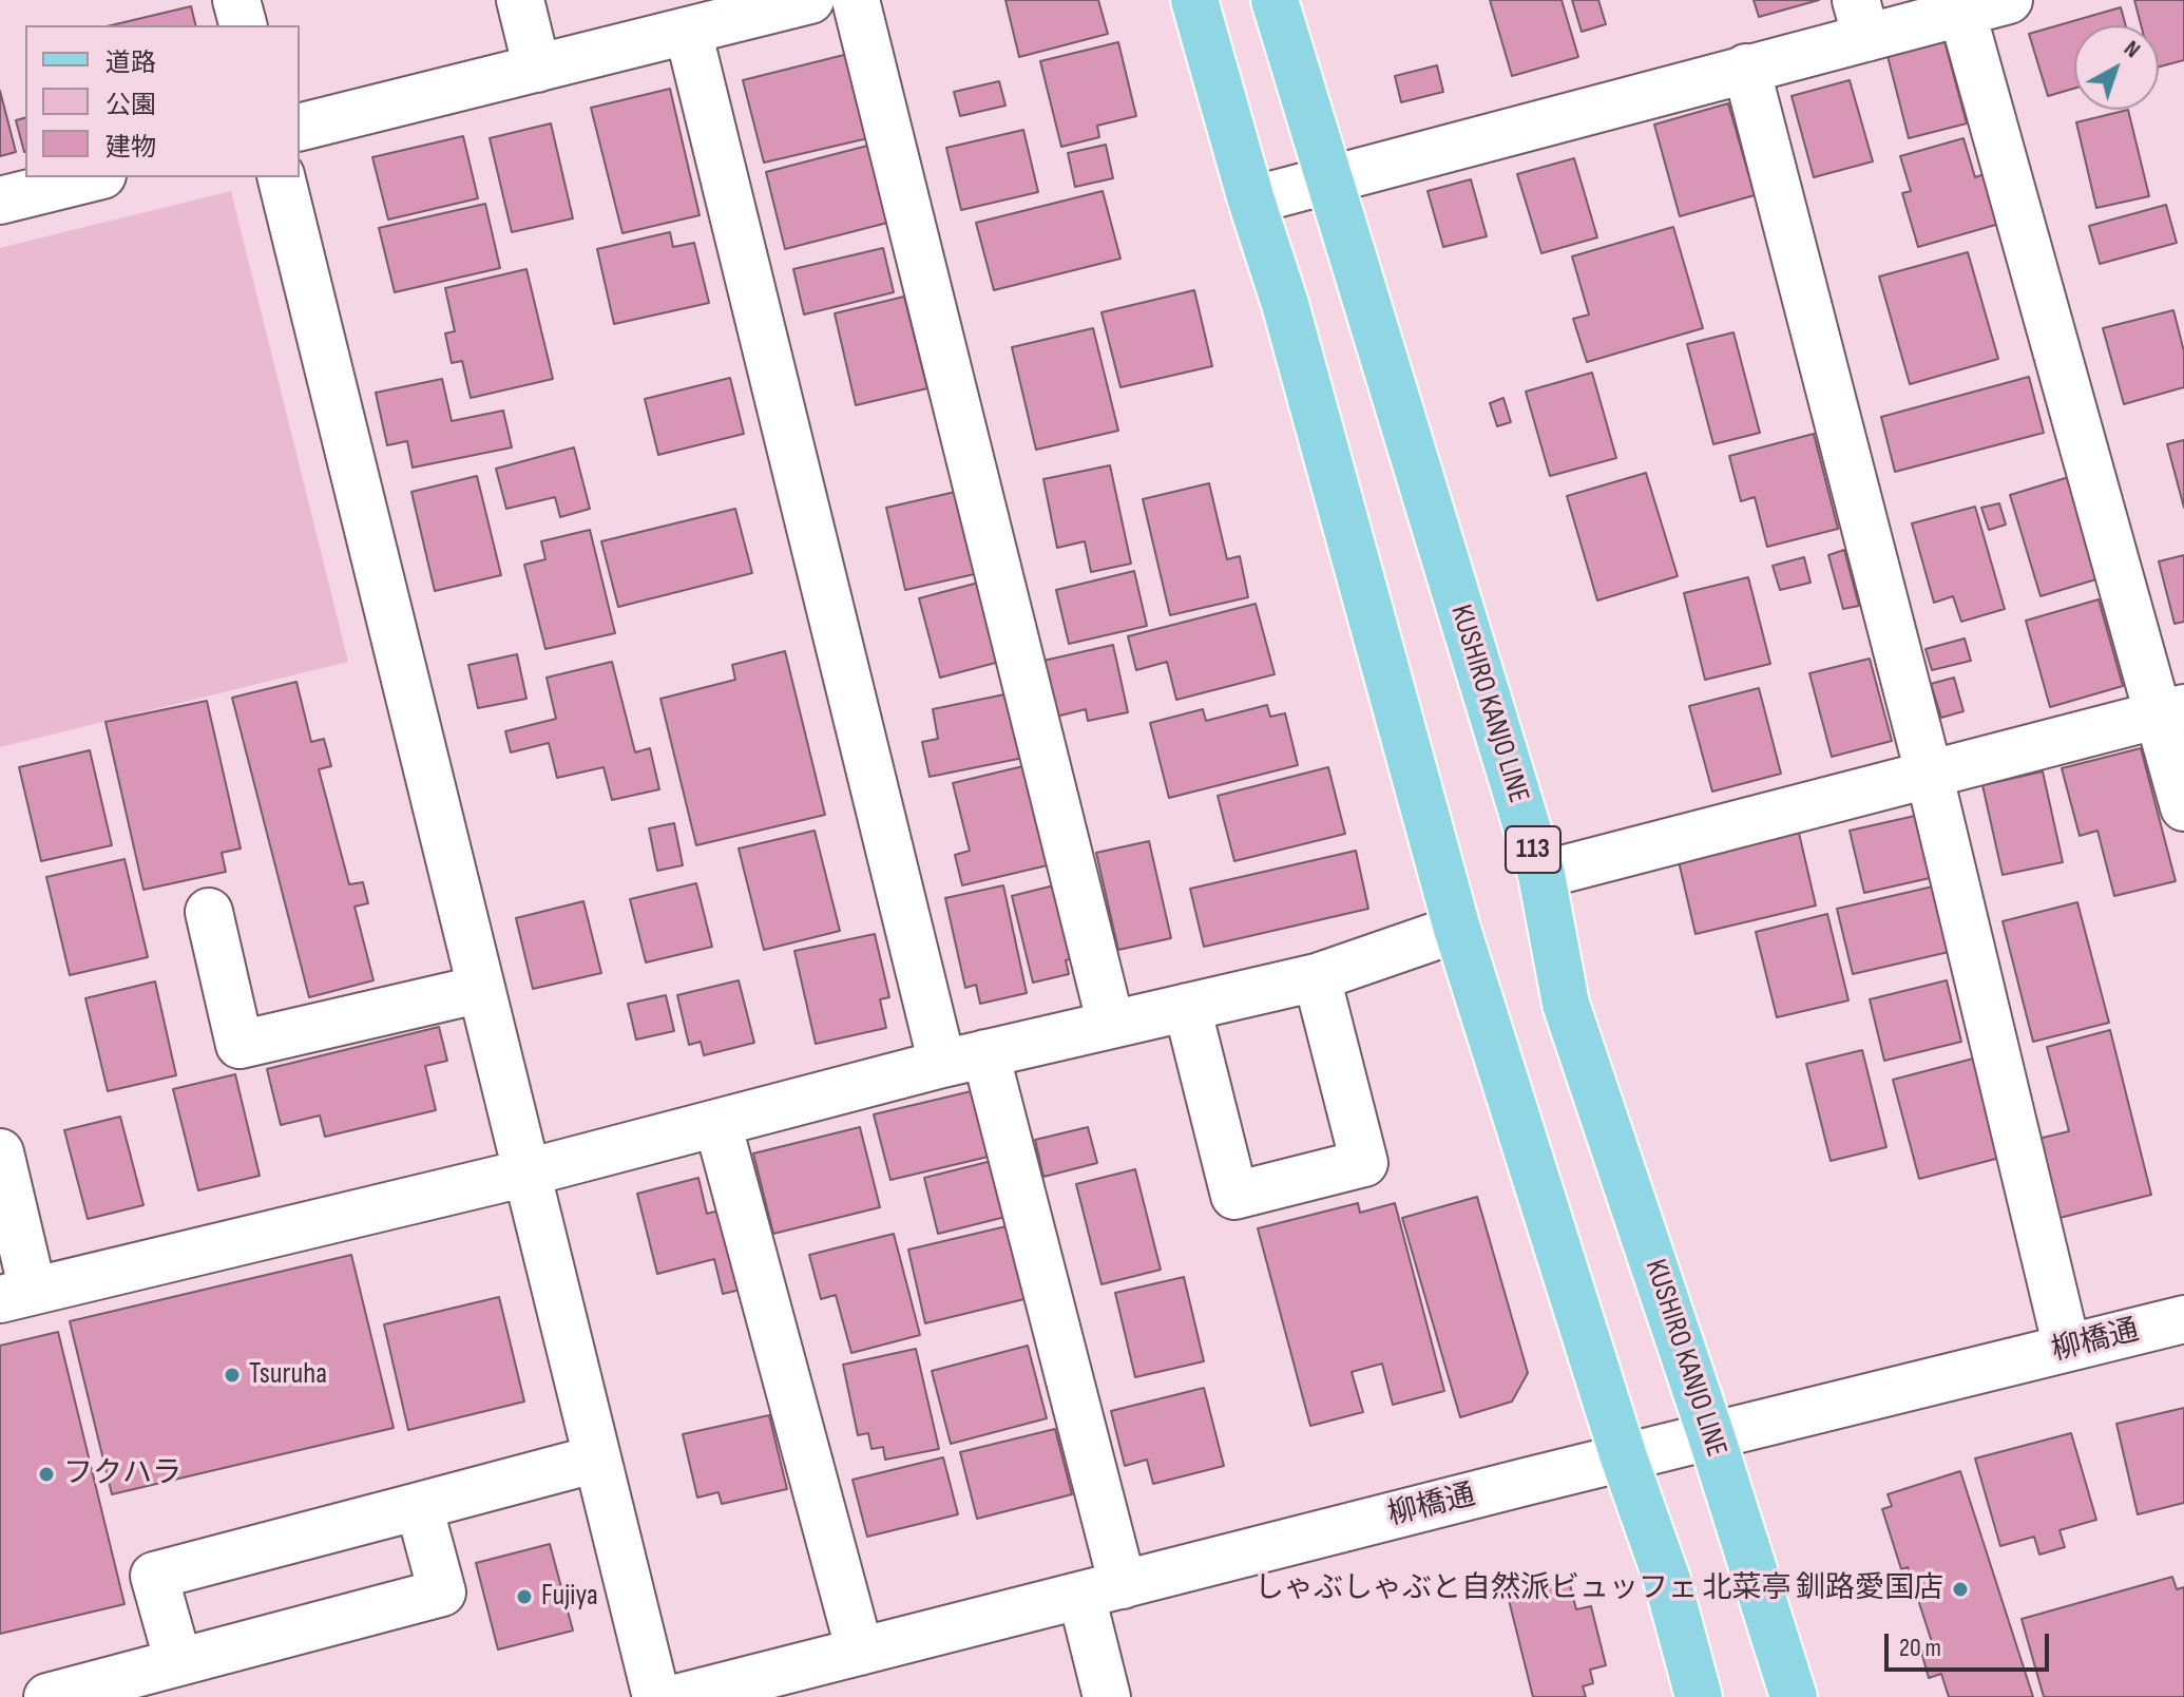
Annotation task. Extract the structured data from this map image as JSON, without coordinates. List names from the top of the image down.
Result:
{
  "streets": {
    "main road": ["KUSHIRO KANJO LINE", "113"],
    "street": ["柳橋通"]
  },
  "crossings": [
    ["KUSHIRO KANJO LINE", "柳橋通"]
  ],
  "places": [
    "Tsuruha",
    "フクハラ",
    "しゃぶしゃぶと自然派ビュッフェ 北菜亭 釧路愛国店",
    "Fujiya"
  ],
  "legend": ["道路", "公園", "建物"],
  "scale_bar": "20 m",
  "north": "top right"
}
